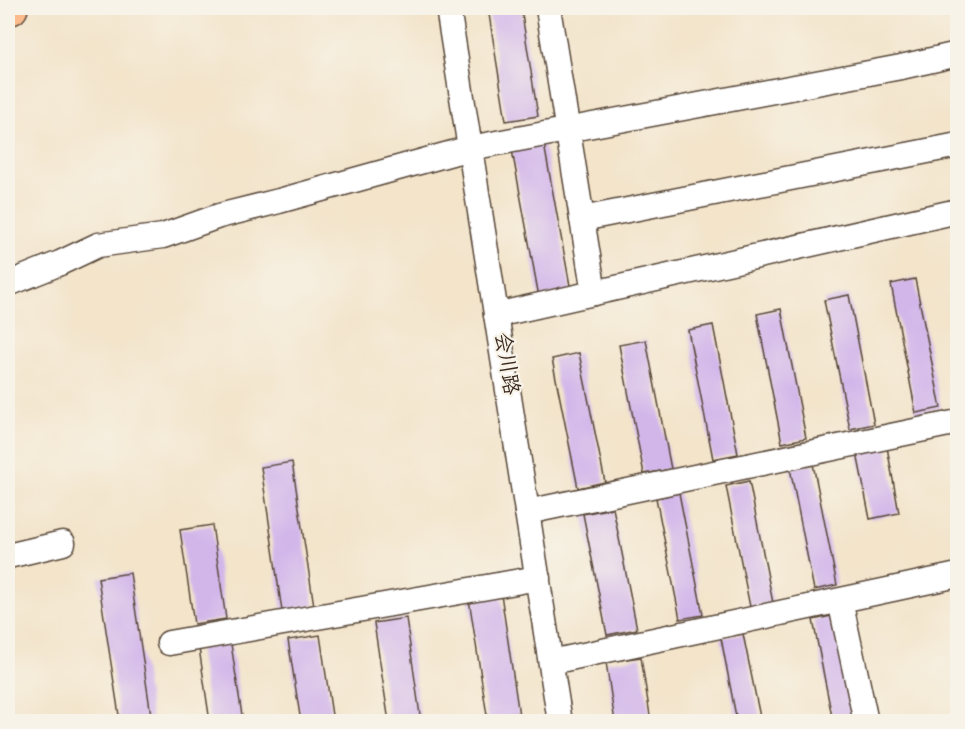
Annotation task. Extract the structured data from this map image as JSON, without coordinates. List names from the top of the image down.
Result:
{
  "streets": {
    "street": ["会川路"]
  }
}
